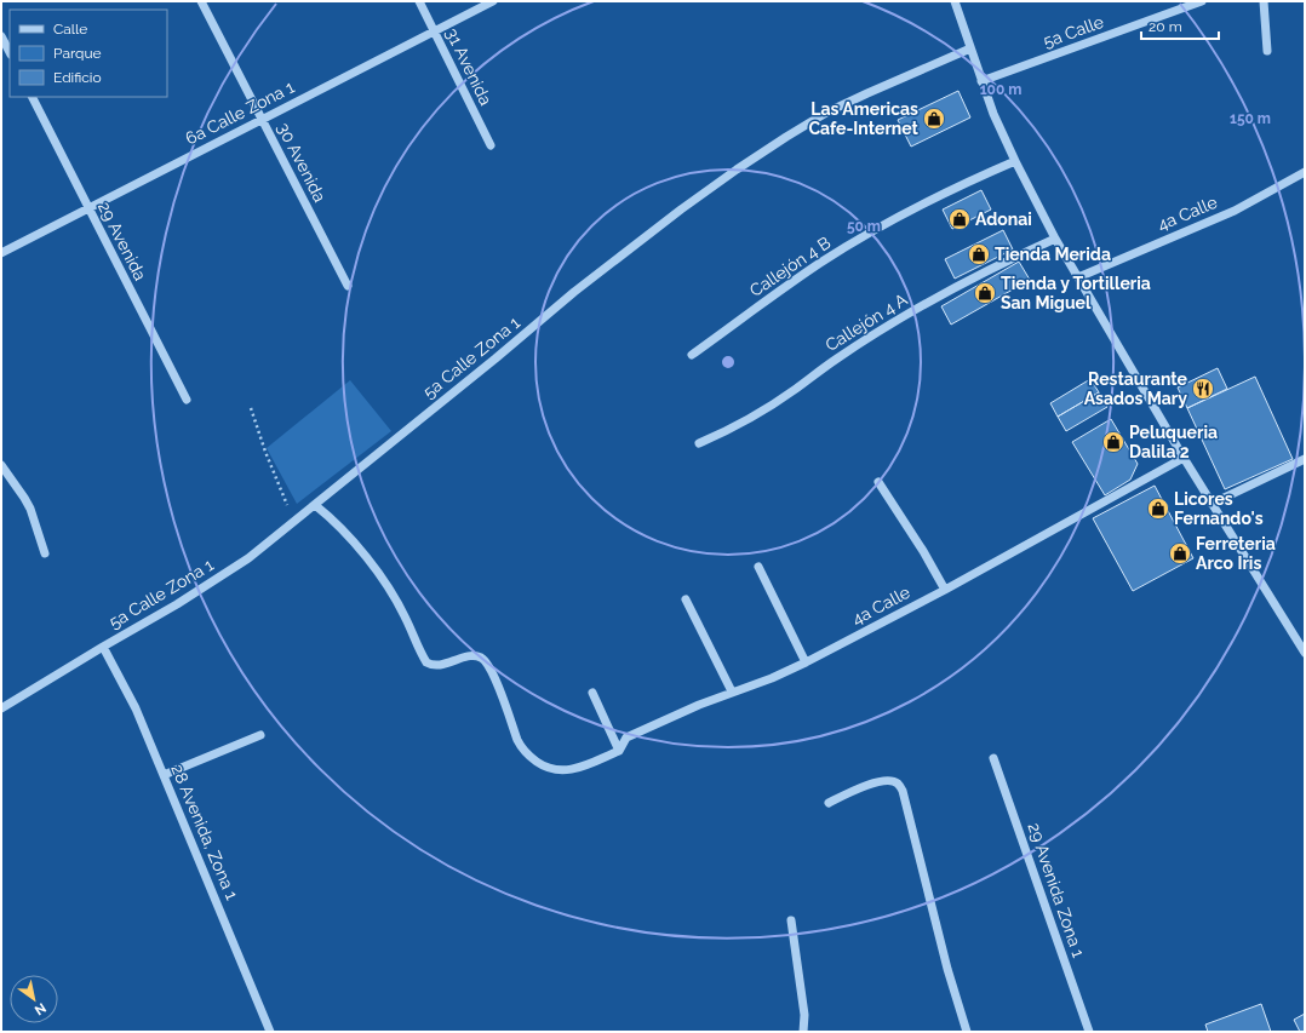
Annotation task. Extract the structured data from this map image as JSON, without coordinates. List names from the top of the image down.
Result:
{
  "streets": {
    "street": [
      "5a Calle",
      "31 Avenida",
      "6a Calle Zona 1",
      "30 Avenida",
      "4a Calle",
      "29 Avenida",
      "Callejón 4 B",
      "Callejón 4 A",
      "5a Calle Zona 1",
      "28 Avenida, Zona 1",
      "29 Avenida Zona 1"
    ]
  },
  "crossings": [
    ["31 Avenida", "6a Calle Zona 1"],
    ["6a Calle Zona 1", "30 Avenida"],
    ["6a Calle Zona 1", "29 Avenida"],
    ["4a Calle", "5a Calle Zona 1"],
    ["5a Calle Zona 1", "28 Avenida, Zona 1"]
  ],
  "places": {
    "shop": [
      "Las Americas Cafe-Internet",
      "Adonai",
      "Tienda Merida",
      "Tienda y Tortilleria San Miguel",
      "Peluqueria Dalila 2",
      "Licores Fernando's",
      "Ferreteria Arco Iris"
    ],
    "restaurant": ["Restaurante Asados Mary"]
  },
  "legend": ["Calle", "Parque", "Edificio"],
  "scale_bar": "20 m",
  "north": "bottom right",
  "rings": ["100 m", "150 m", "50 m"]
}
